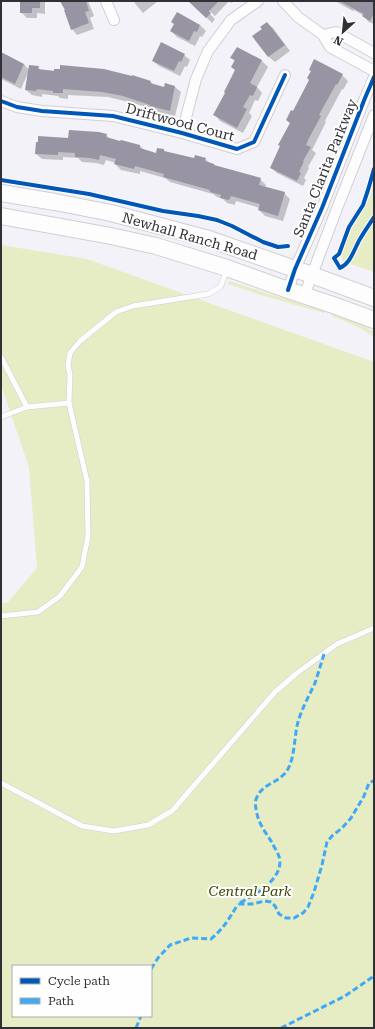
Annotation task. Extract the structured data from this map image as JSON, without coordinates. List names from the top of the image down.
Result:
{
  "streets": {
    "main road": ["Newhall Ranch Road"],
    "street": ["Driftwood Court", "Santa Clarita Parkway"]
  },
  "crossings": [
    ["Santa Clarita Parkway", "Newhall Ranch Road"]
  ],
  "parks": ["Central Park"],
  "legend": ["Cycle path", "Path"],
  "north": "bottom left"
}
